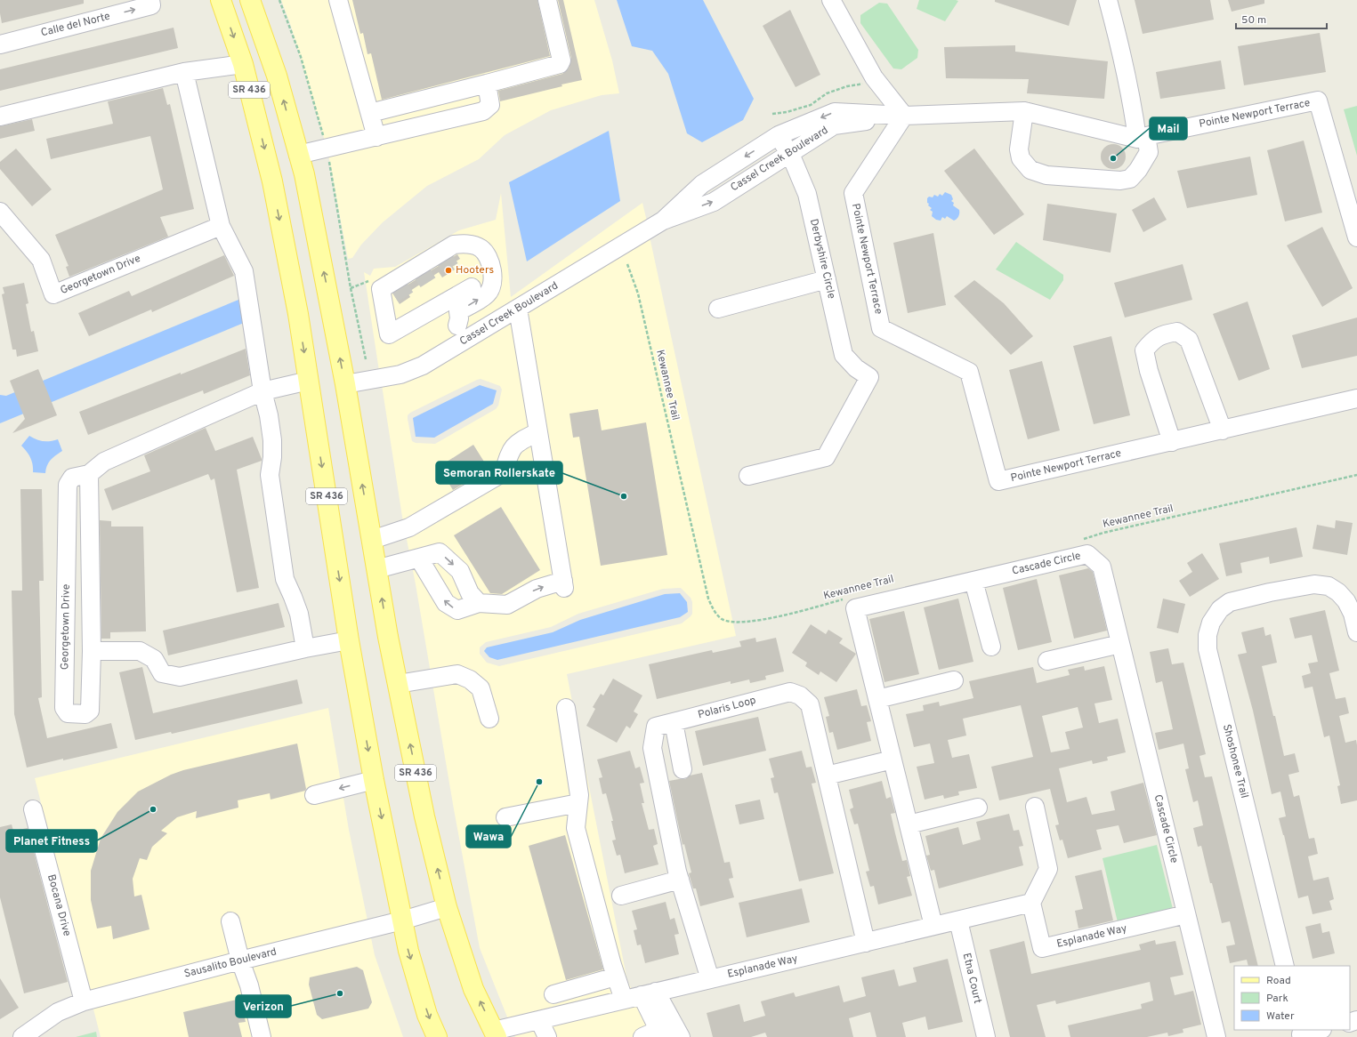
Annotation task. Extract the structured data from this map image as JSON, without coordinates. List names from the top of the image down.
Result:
{
  "streets": {
    "main road": ["SR 436"],
    "street": [
      "Calle del Norte",
      "Pointe Newport Terrace",
      "Cassel Creek Boulevard",
      "Derbyshire Circle",
      "Georgetown Drive",
      "Cascade Circle",
      "Polaris Loop",
      "Shoshonee Trail",
      "Bocana Drive",
      "Esplanade Way",
      "Sausalito Boulevard",
      "Etna Court"
    ],
    "path": ["Kewannee Trail"]
  },
  "crossings": [
    ["SR 436", "Cassel Creek Boulevard"],
    ["SR 436", "Georgetown Drive"],
    ["SR 436", "Esplanade Way"],
    ["SR 436", "Sausalito Boulevard"],
    ["Pointe Newport Terrace", "Cassel Creek Boulevard"],
    ["Cassel Creek Boulevard", "Derbyshire Circle"],
    ["Cascade Circle", "Esplanade Way"],
    ["Polaris Loop", "Esplanade Way"],
    ["Bocana Drive", "Sausalito Boulevard"],
    ["Esplanade Way", "Etna Court"]
  ],
  "places": [
    "Mail",
    "Hooters",
    "Semoran Rollerskate",
    "Wawa",
    "Planet Fitness",
    "Verizon"
  ],
  "legend": ["Road", "Park", "Water"],
  "scale_bar": "50 m"
}
